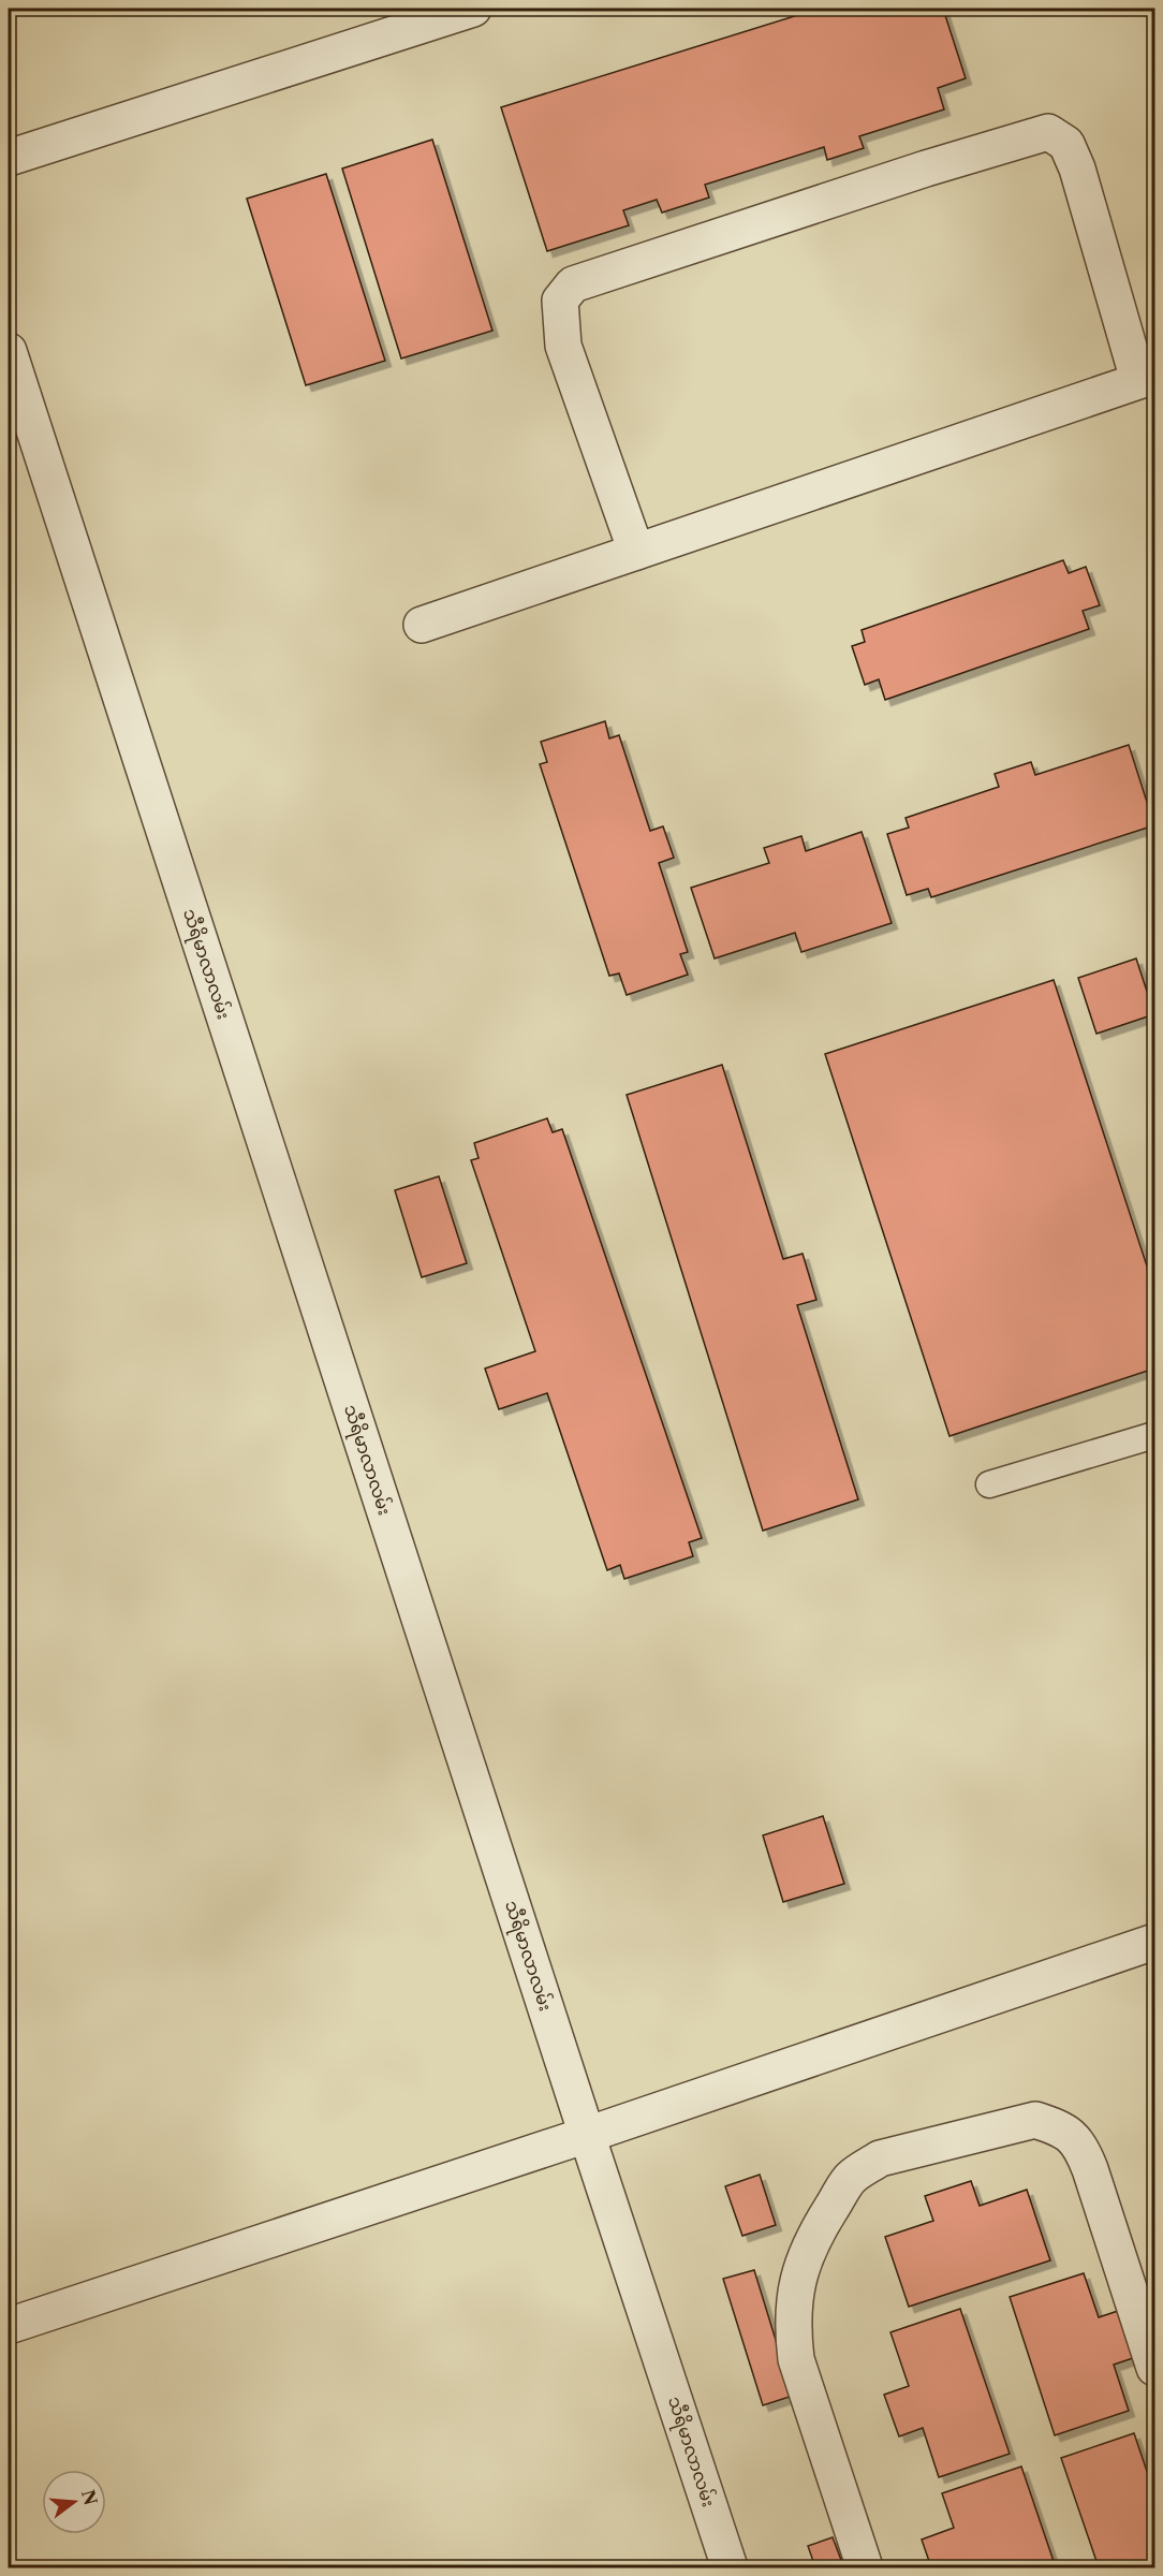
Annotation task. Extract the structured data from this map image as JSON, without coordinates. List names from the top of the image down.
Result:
{
  "streets": {
    "street": ["သီရိမာလာလမ်း"]
  },
  "north": "right"
}
